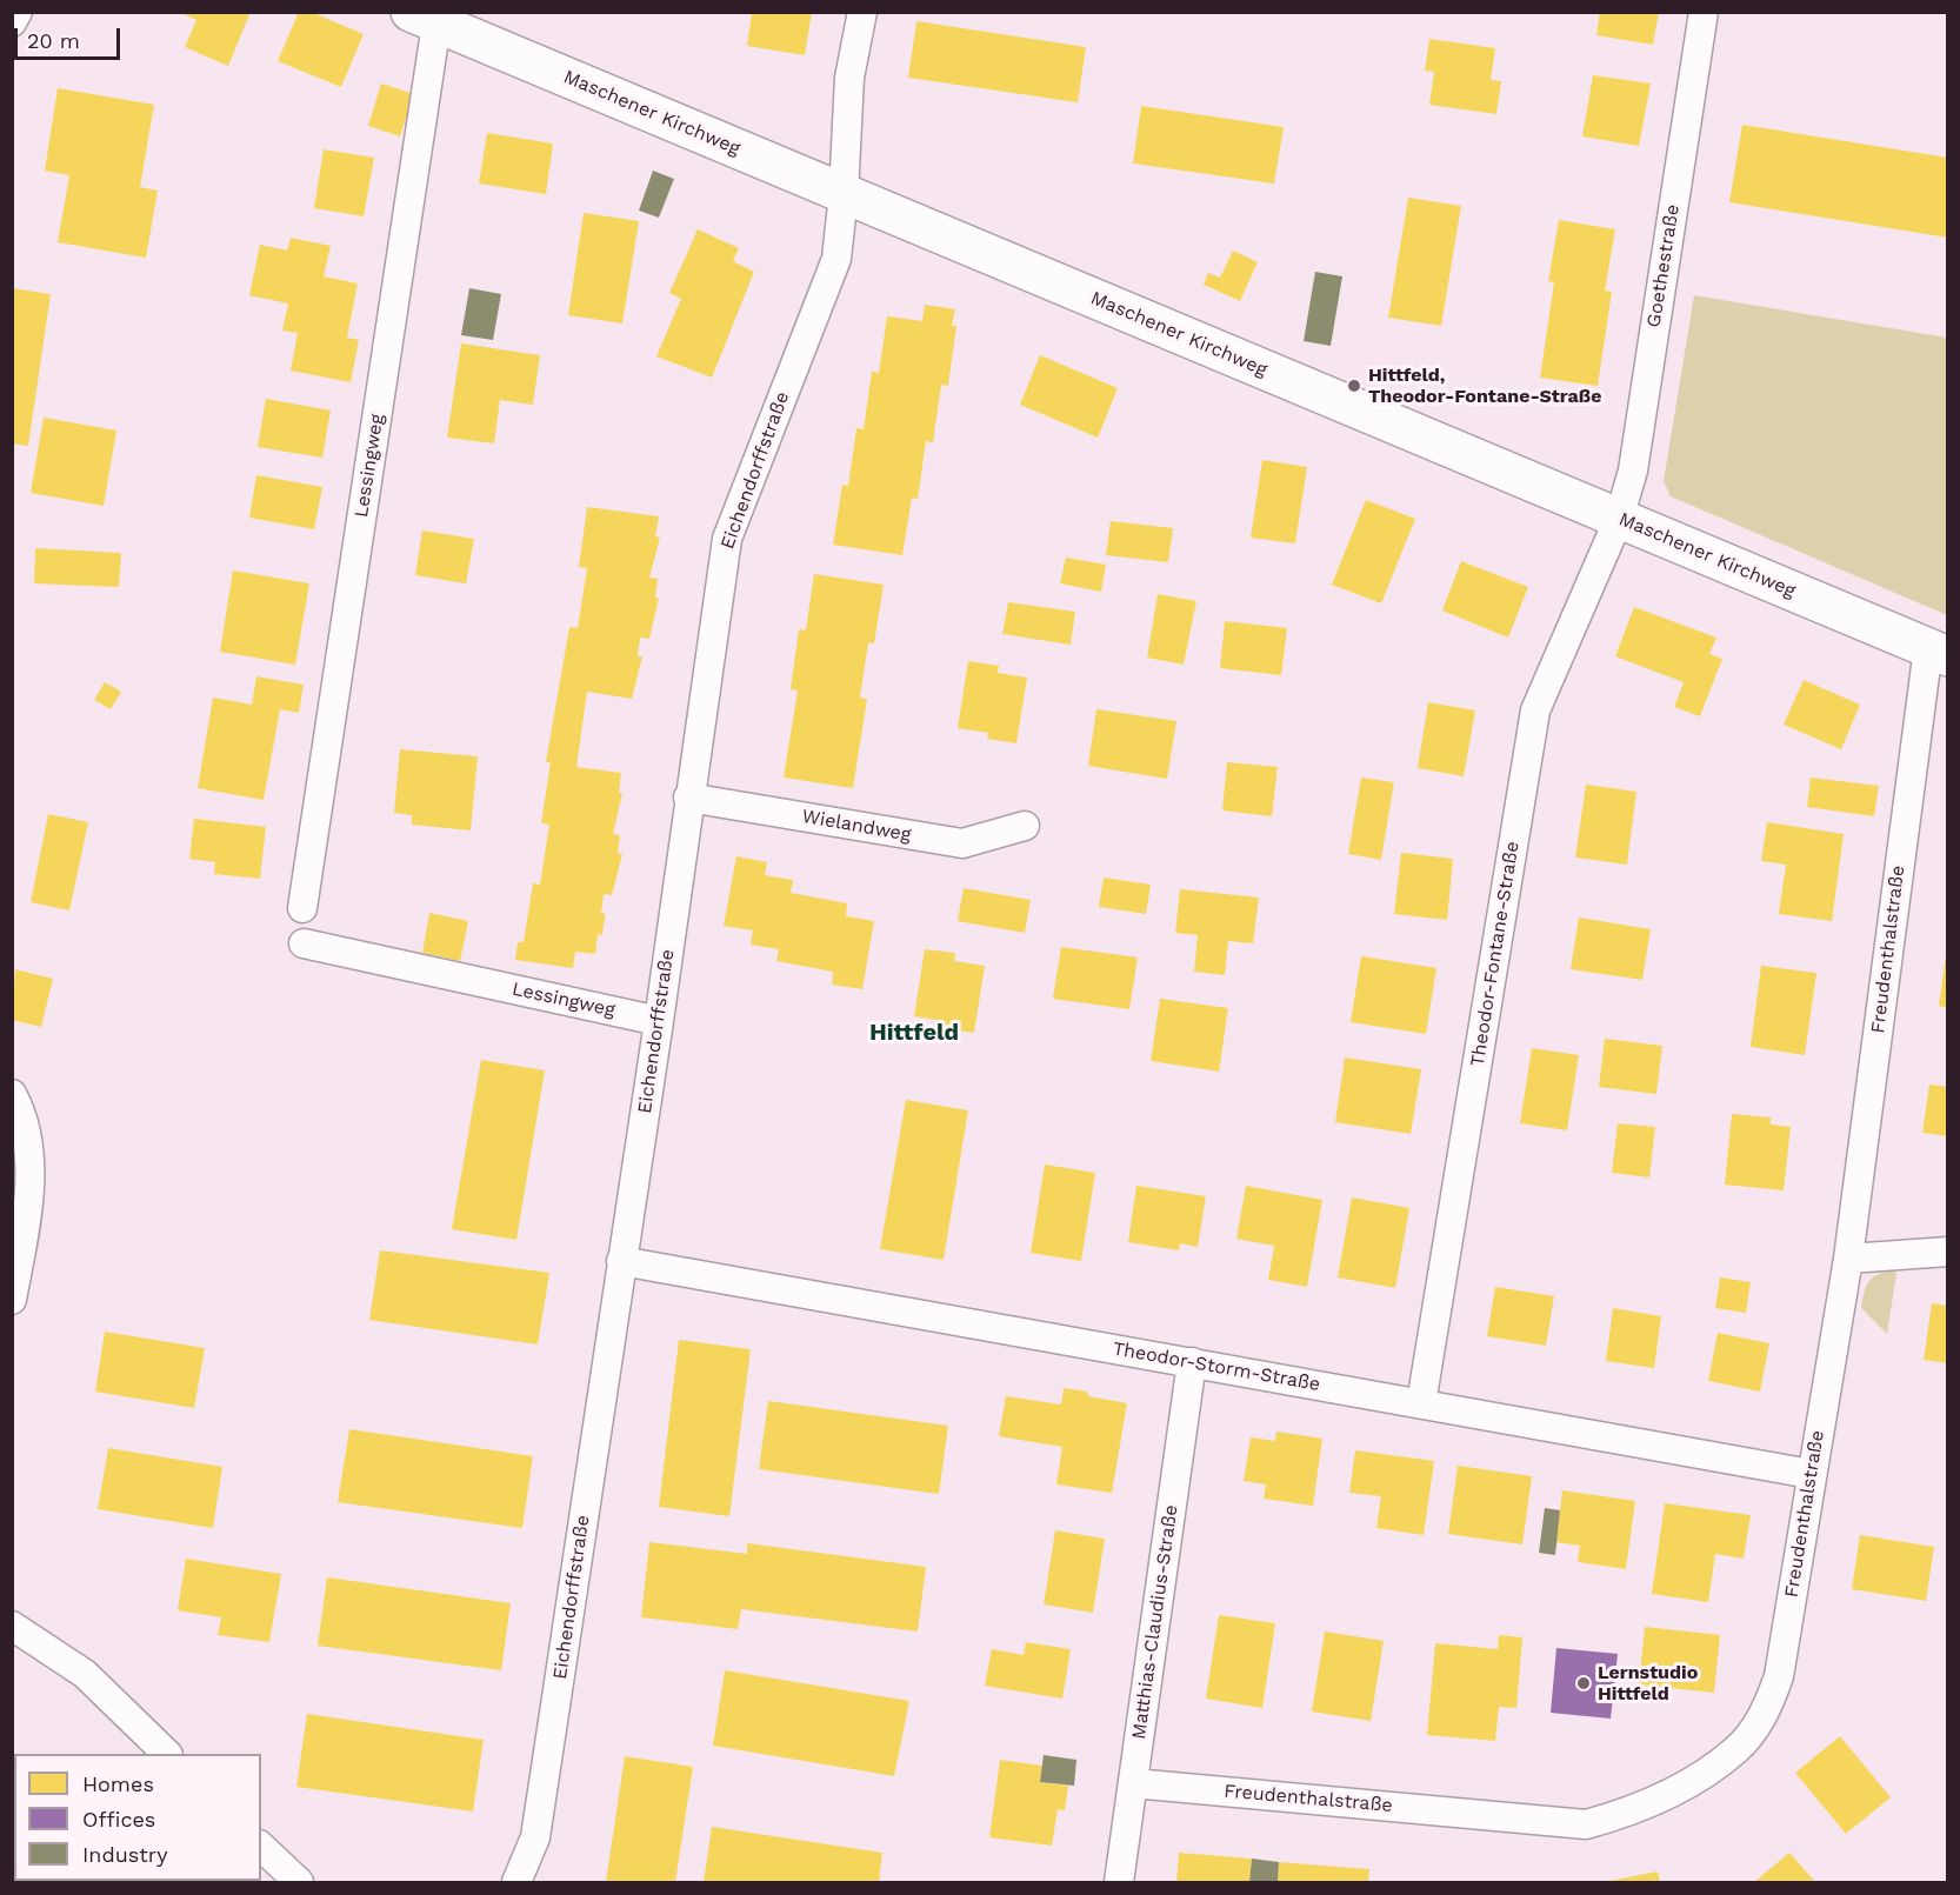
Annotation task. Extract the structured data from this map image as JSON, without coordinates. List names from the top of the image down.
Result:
{
  "streets": {
    "street": [
      "Maschener Kirchweg",
      "Goethestraße",
      "Lessingweg",
      "Eichendorffstraße",
      "Wielandweg",
      "Freudenthalstraße",
      "Theodor-Fontane-Straße",
      "Theodor-Storm-Straße",
      "Matthias-Claudius-Straße"
    ]
  },
  "crossings": [
    ["Maschener Kirchweg", "Goethestraße"],
    ["Maschener Kirchweg", "Lessingweg"],
    ["Maschener Kirchweg", "Eichendorffstraße"],
    ["Maschener Kirchweg", "Freudenthalstraße"],
    ["Maschener Kirchweg", "Theodor-Fontane-Straße"],
    ["Goethestraße", "Theodor-Fontane-Straße"],
    ["Lessingweg", "Eichendorffstraße"],
    ["Eichendorffstraße", "Wielandweg"],
    ["Eichendorffstraße", "Theodor-Storm-Straße"],
    ["Freudenthalstraße", "Theodor-Storm-Straße"],
    ["Freudenthalstraße", "Matthias-Claudius-Straße"],
    ["Theodor-Fontane-Straße", "Theodor-Storm-Straße"],
    ["Theodor-Storm-Straße", "Matthias-Claudius-Straße"]
  ],
  "districts": ["Hittfeld"],
  "places": ["Hittfeld, Theodor-Fontane-Straße", "Lernstudio Hittfeld"],
  "legend": ["Homes", "Offices", "Industry"],
  "scale_bar": "20 m"
}
